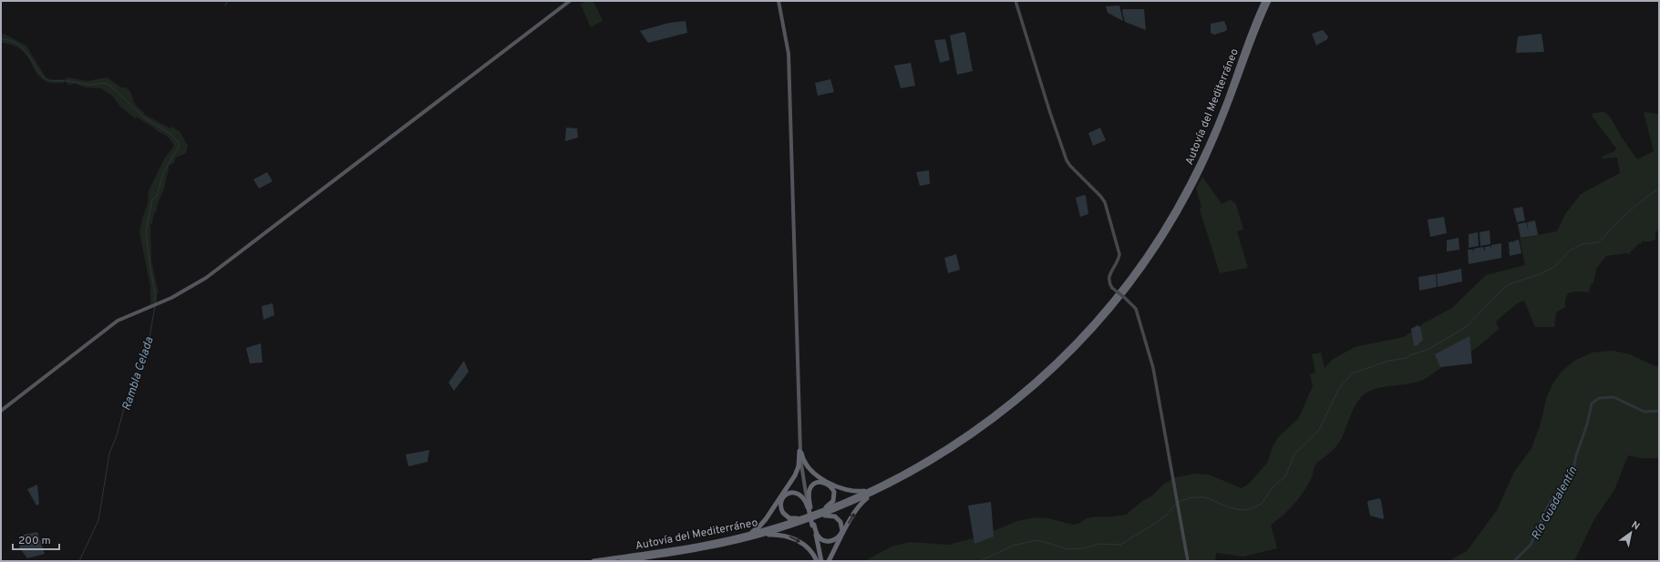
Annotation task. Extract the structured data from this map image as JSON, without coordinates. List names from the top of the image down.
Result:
{
  "streets": {
    "highway": ["Autovía del Mediterráneo"]
  },
  "water": ["Rambla Celada", "Río Guadalentín"],
  "scale_bar": "200 m",
  "north": "top right"
}
